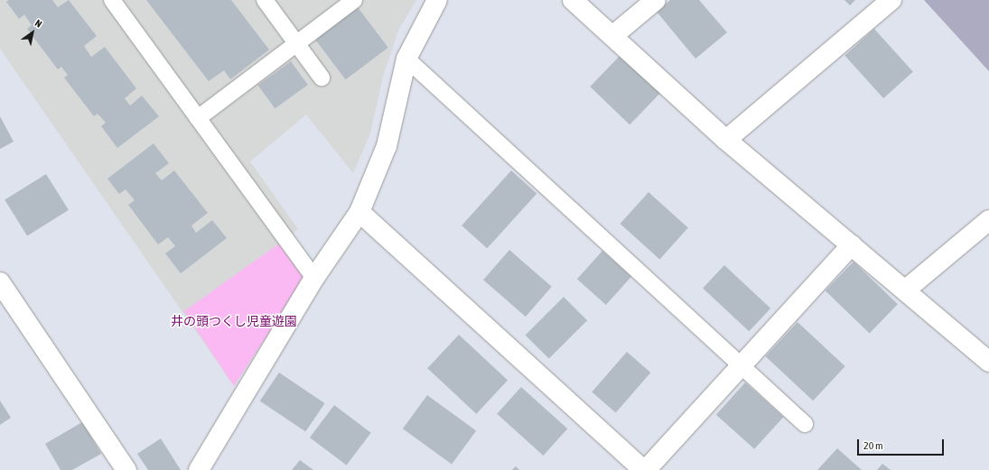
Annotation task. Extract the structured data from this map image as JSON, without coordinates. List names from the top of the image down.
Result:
{
  "parks": ["井の頭つくし児童遊園"],
  "scale_bar": "20 m",
  "north": "top right"
}
